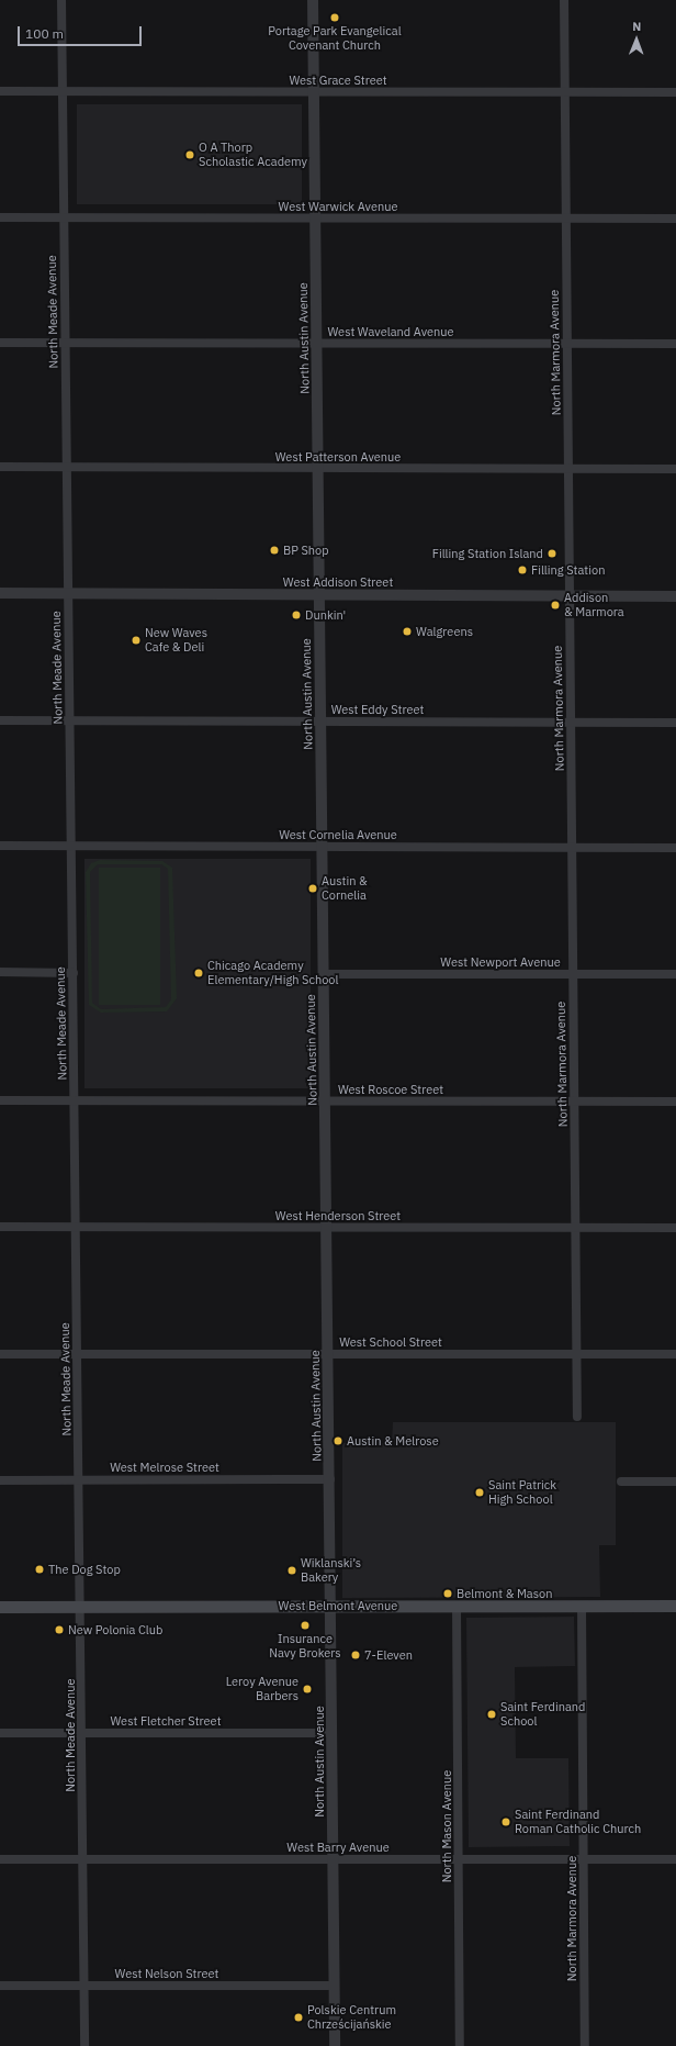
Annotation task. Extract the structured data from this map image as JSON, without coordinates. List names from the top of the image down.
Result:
{
  "streets": {
    "main road": ["West Belmont Avenue"],
    "street": [
      "West Grace Street",
      "West Warwick Avenue",
      "North Meade Avenue",
      "West Waveland Avenue",
      "North Austin Avenue",
      "North Marmora Avenue",
      "West Patterson Avenue",
      "West Addison Street",
      "West Eddy Street",
      "West Cornelia Avenue",
      "West Newport Avenue",
      "West Roscoe Street",
      "West Henderson Street",
      "West School Street",
      "West Melrose Street",
      "West Fletcher Street",
      "North Mason Avenue",
      "West Barry Avenue",
      "West Nelson Street"
    ]
  },
  "crossings": [
    ["West Grace Street", "North Meade Avenue"],
    ["West Grace Street", "North Austin Avenue"],
    ["West Grace Street", "North Marmora Avenue"],
    ["West Warwick Avenue", "North Meade Avenue"],
    ["West Warwick Avenue", "North Austin Avenue"],
    ["West Warwick Avenue", "North Marmora Avenue"],
    ["North Meade Avenue", "West Waveland Avenue"],
    ["North Meade Avenue", "West Patterson Avenue"],
    ["North Meade Avenue", "West Addison Street"],
    ["North Meade Avenue", "West Eddy Street"],
    ["North Meade Avenue", "West Cornelia Avenue"],
    ["North Meade Avenue", "West Roscoe Street"],
    ["North Meade Avenue", "West Henderson Street"],
    ["North Meade Avenue", "West School Street"],
    ["North Meade Avenue", "West Melrose Street"],
    ["North Meade Avenue", "West Belmont Avenue"],
    ["North Meade Avenue", "West Fletcher Street"],
    ["North Meade Avenue", "West Barry Avenue"],
    ["North Meade Avenue", "West Nelson Street"],
    ["West Waveland Avenue", "North Austin Avenue"],
    ["West Waveland Avenue", "North Marmora Avenue"],
    ["North Austin Avenue", "West Patterson Avenue"],
    ["North Austin Avenue", "West Addison Street"],
    ["North Austin Avenue", "West Eddy Street"],
    ["North Austin Avenue", "West Cornelia Avenue"],
    ["North Austin Avenue", "West Newport Avenue"],
    ["North Austin Avenue", "West Roscoe Street"],
    ["North Austin Avenue", "West Henderson Street"],
    ["North Austin Avenue", "West School Street"],
    ["North Austin Avenue", "West Melrose Street"],
    ["North Austin Avenue", "West Belmont Avenue"],
    ["North Austin Avenue", "West Fletcher Street"],
    ["North Austin Avenue", "West Barry Avenue"],
    ["North Austin Avenue", "West Nelson Street"],
    ["North Marmora Avenue", "West Patterson Avenue"],
    ["North Marmora Avenue", "West Addison Street"],
    ["North Marmora Avenue", "West Eddy Street"],
    ["North Marmora Avenue", "West Cornelia Avenue"],
    ["North Marmora Avenue", "West Newport Avenue"],
    ["North Marmora Avenue", "West Roscoe Street"],
    ["North Marmora Avenue", "West Henderson Street"],
    ["North Marmora Avenue", "West School Street"],
    ["North Marmora Avenue", "West Belmont Avenue"],
    ["North Marmora Avenue", "West Barry Avenue"],
    ["West Belmont Avenue", "North Mason Avenue"],
    ["North Mason Avenue", "West Barry Avenue"]
  ],
  "places": [
    "Portage Park Evangelical Covenant Church",
    "O A Thorp Scholastic Academy",
    "BP Shop",
    "Filling Station Island",
    "Filling Station",
    "Addison & Marmora",
    "Dunkin'",
    "Walgreens",
    "New Waves Cafe & Deli",
    "Austin & Cornelia",
    "Chicago Academy Elementary/High School",
    "Austin & Melrose",
    "Saint Patrick High School",
    "The Dog Stop",
    "Wiklanski’s Bakery",
    "Belmont & Mason",
    "Insurance Navy Brokers",
    "New Polonia Club",
    "7-Eleven",
    "Leroy Avenue Barbers",
    "Saint Ferdinand School",
    "Saint Ferdinand Roman Catholic Church",
    "Polskie Centrum Chrześcijańskie"
  ],
  "scale_bar": "100 m",
  "north": "top"
}
